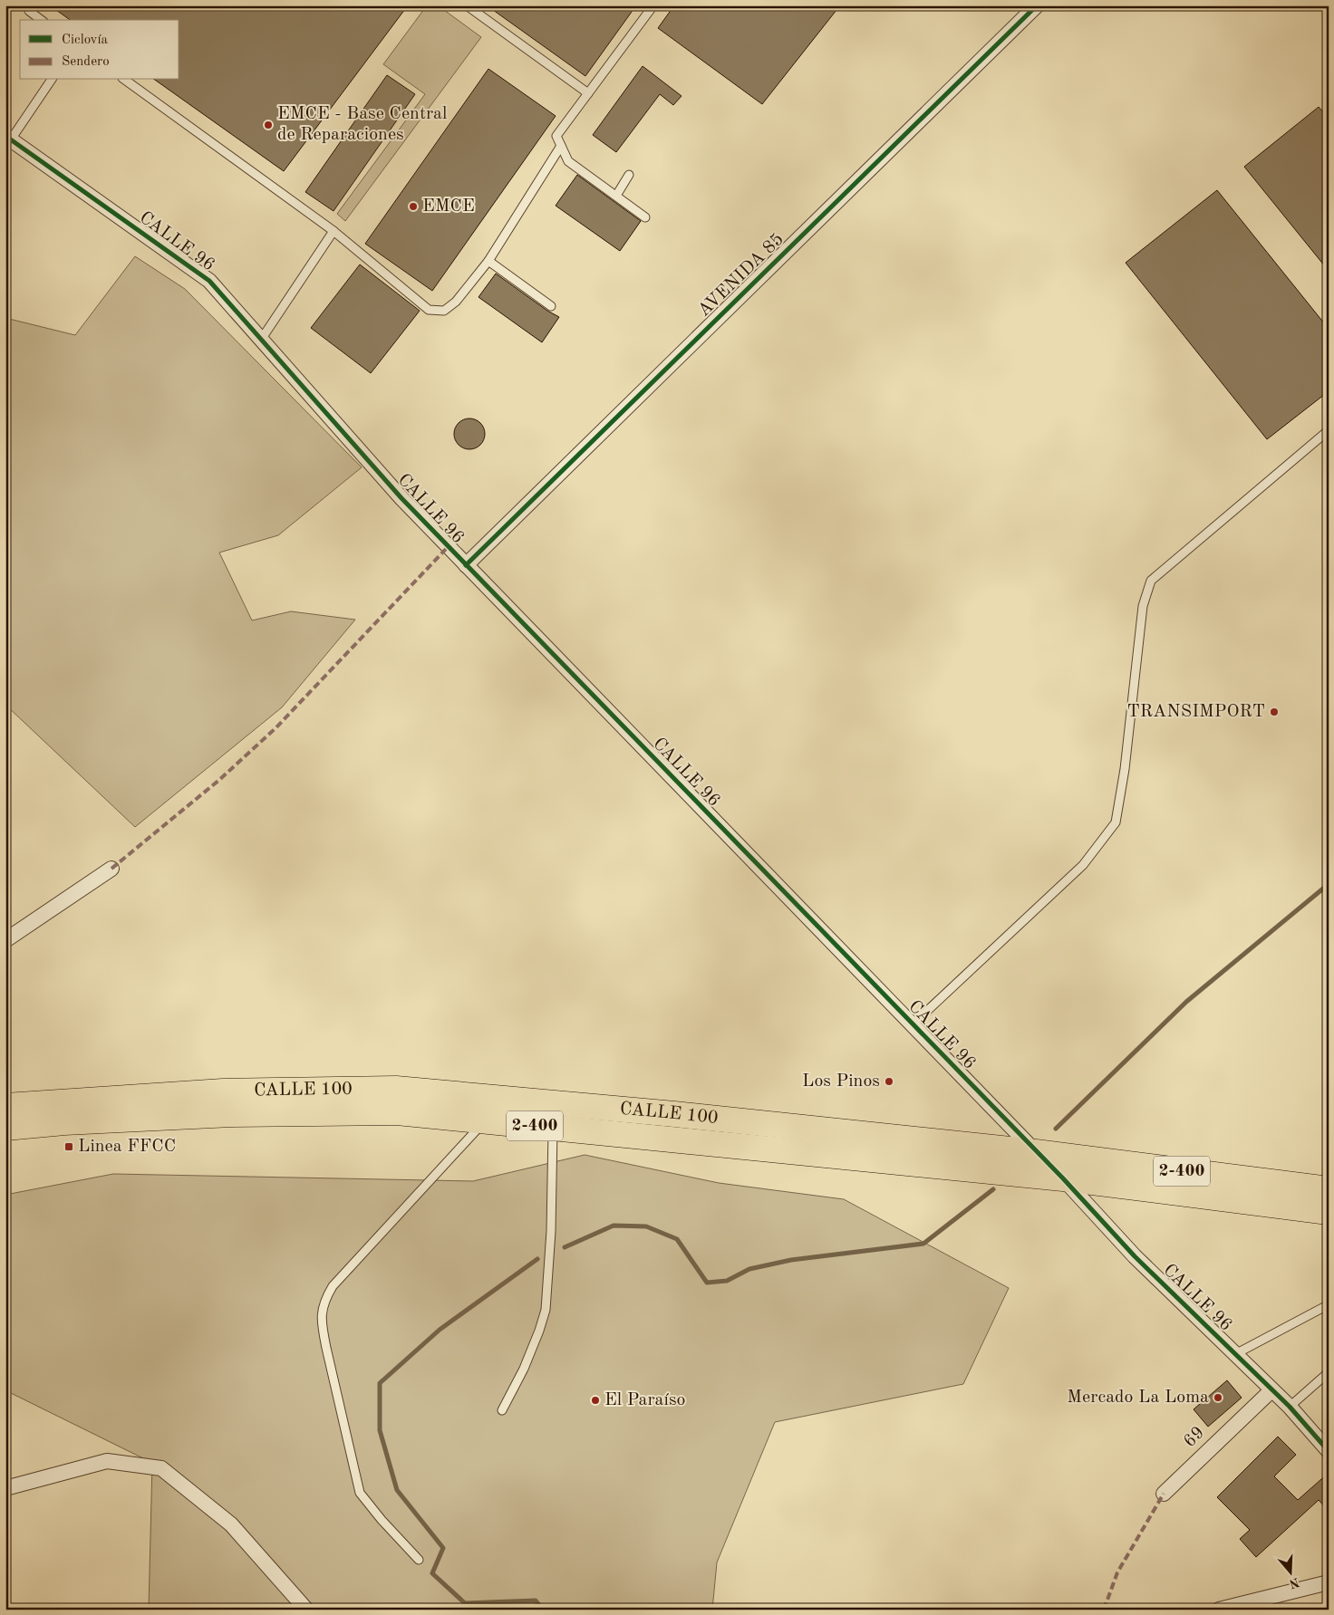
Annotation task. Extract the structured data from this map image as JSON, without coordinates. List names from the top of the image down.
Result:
{
  "streets": {
    "highway": ["CALLE 100", "2-400"],
    "street": ["CALLE 96", "AVENIDA 85", "69"]
  },
  "crossings": [
    ["CALLE 96", "AVENIDA 85"],
    ["CALLE 96", "CALLE 100"],
    ["CALLE 96", "69"]
  ],
  "places": {
    "other": [
      "EMCE - Base Central de Reparaciones",
      "EMCE",
      "TRANSIMPORT",
      "Los Pinos",
      "Mercado La Loma",
      "El Paraíso"
    ],
    "transit": ["Linea FFCC"]
  },
  "legend": ["Ciclovía", "Sendero"],
  "north": "bottom"
}
